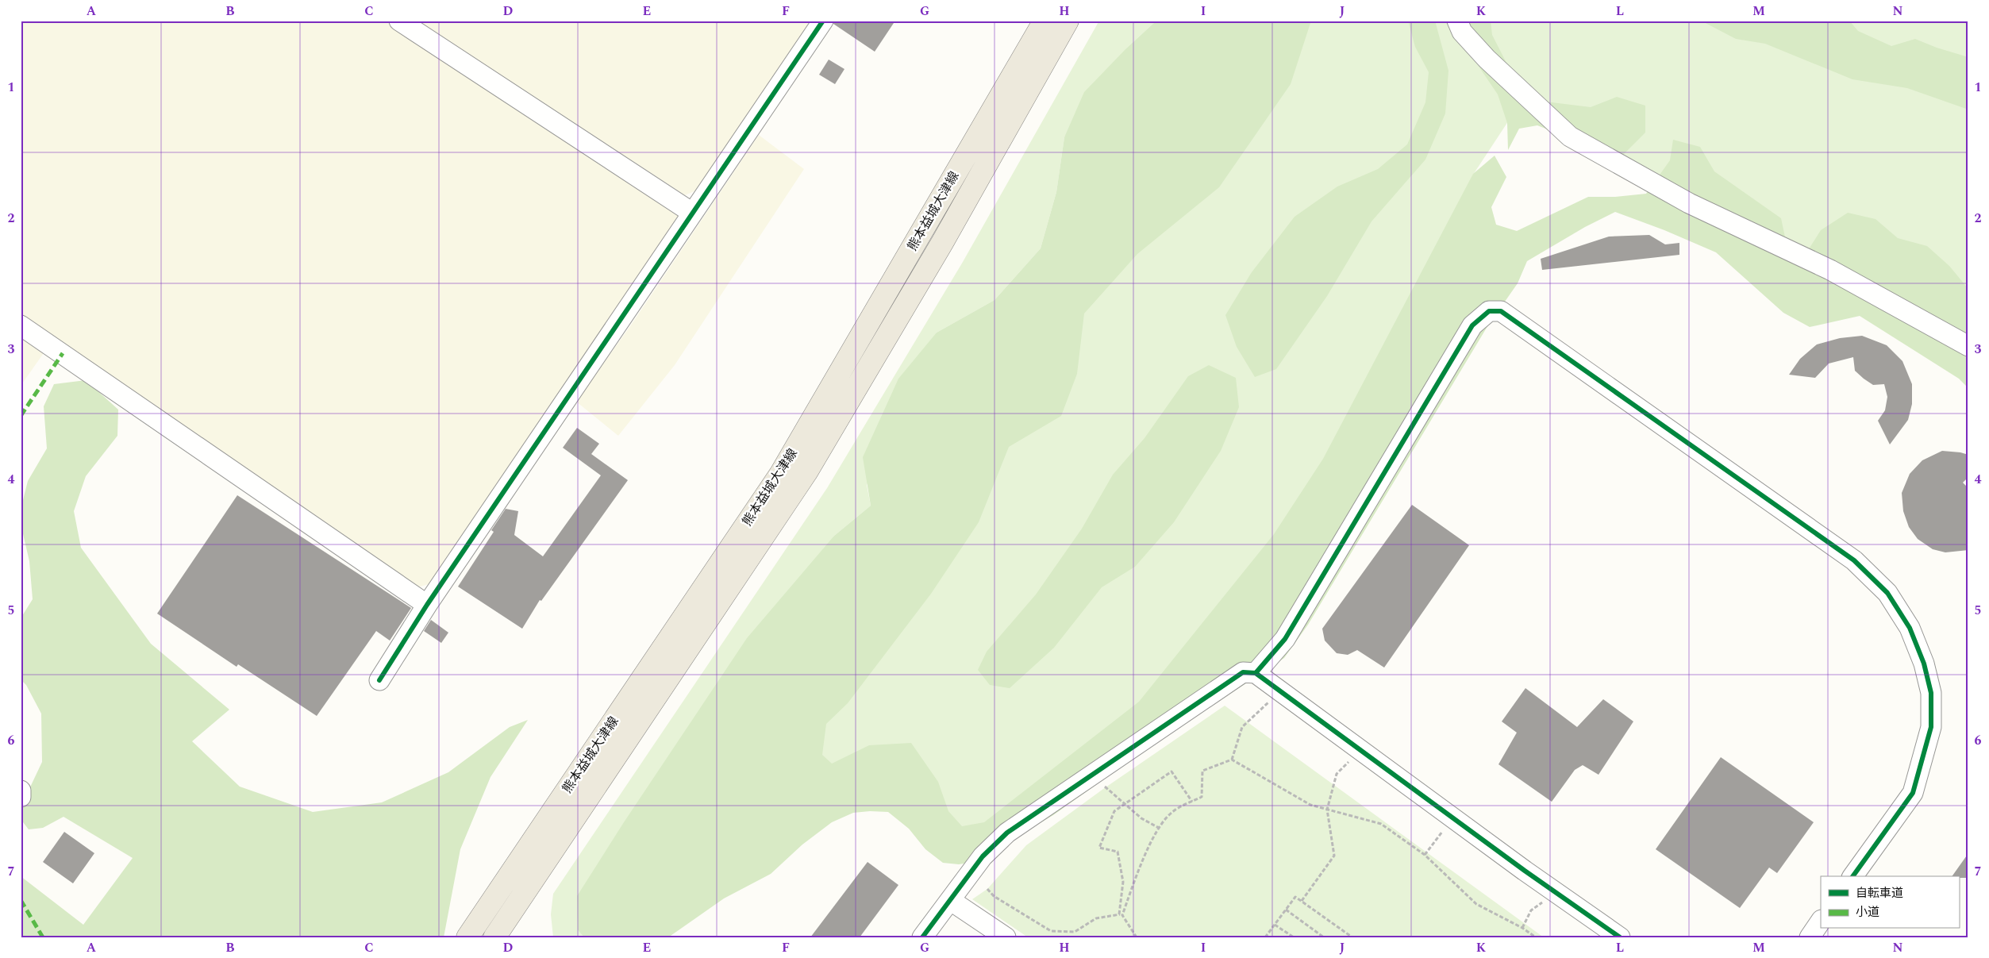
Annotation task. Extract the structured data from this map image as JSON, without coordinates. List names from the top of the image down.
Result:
{
  "streets": {
    "main road": ["熊本益城大津線"]
  },
  "legend": ["自転車道", "小道"],
  "grid": {
    "columns": [
      "A",
      "B",
      "C",
      "D",
      "E",
      "F",
      "G",
      "H",
      "I",
      "J",
      "K",
      "L",
      "M",
      "N"
    ],
    "rows": [
      "1",
      "2",
      "3",
      "4",
      "5",
      "6",
      "7"
    ]
  }
}
